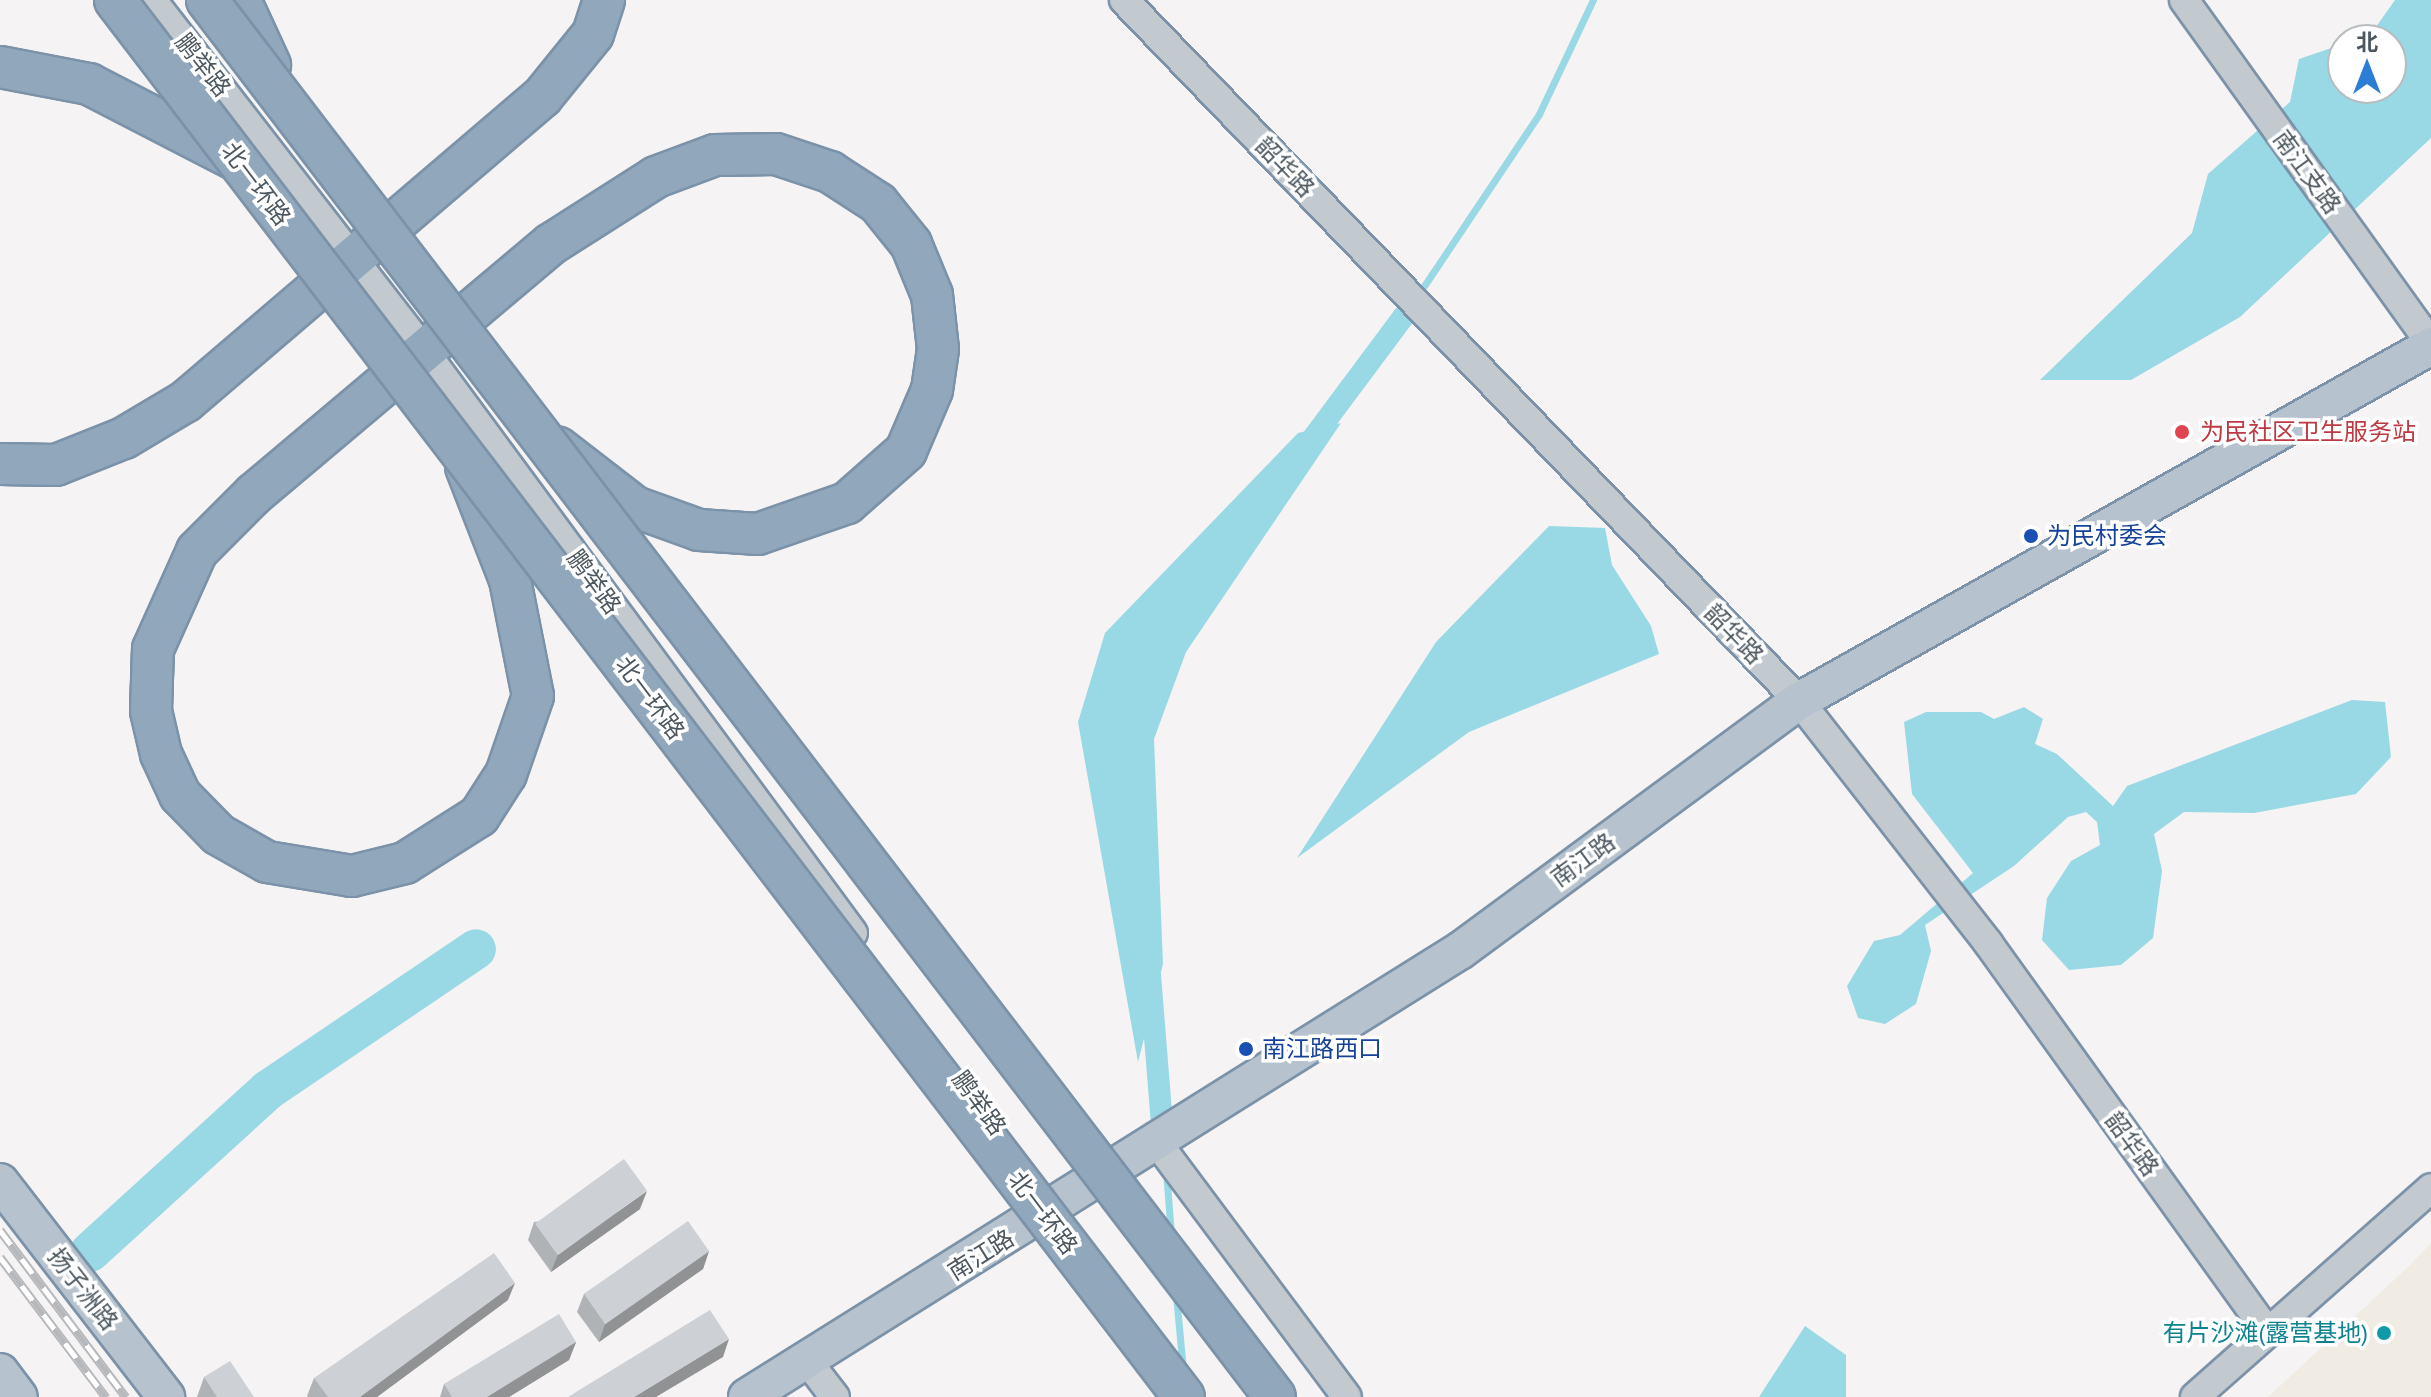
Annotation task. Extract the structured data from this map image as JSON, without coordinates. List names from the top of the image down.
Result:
{
  "streets": {
    "highway": ["北一环路"],
    "main road": ["南江路", "扬子洲路"],
    "street": ["鹏举路", "韶华路", "南江支路"]
  },
  "crossings": [
    ["鹏举路", "南江路"],
    ["韶华路", "南江路"],
    ["南江支路", "南江路"]
  ],
  "places": [
    "为民社区卫生服务站",
    "为民村委会",
    "南江路西口",
    "有片沙滩(露营基地)"
  ],
  "north": "top"
}
